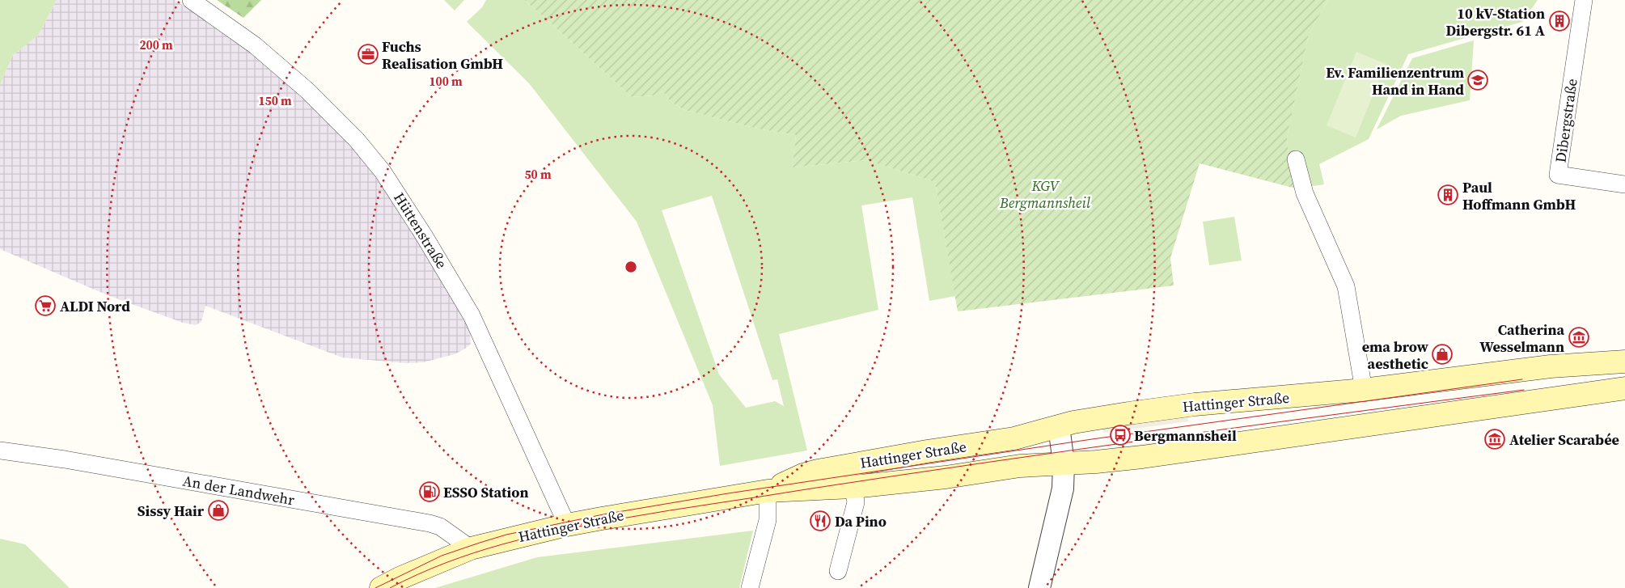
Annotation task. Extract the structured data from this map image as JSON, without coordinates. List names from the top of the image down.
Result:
{
  "streets": {
    "main road": ["Hattinger Straße"],
    "street": ["Dibergstraße", "Hüttenstraße", "An der Landwehr"]
  },
  "crossings": [
    ["Hüttenstraße", "Hattinger Straße"],
    ["Hattinger Straße", "An der Landwehr"]
  ],
  "parks": ["KGV Bergmannsheil"],
  "places": {
    "building": ["10 kV-Station Dibergstr. 61 A", "Paul Hoffmann GmbH"],
    "office": ["Fuchs Realisation GmbH"],
    "school or university": ["Ev. Familienzentrum Hand in Hand"],
    "supermarket": ["ALDI Nord"],
    "museum": ["Catherina Wesselmann", "Atelier Scarabée"],
    "shop": ["ema brow aesthetic", "Sissy Hair"],
    "bus stop": ["Bergmannsheil"],
    "fuel station": ["ESSO Station"],
    "restaurant": ["Da Pino"]
  },
  "rings": [
    "200 m",
    "100 m",
    "150 m",
    "50 m"
  ]
}
